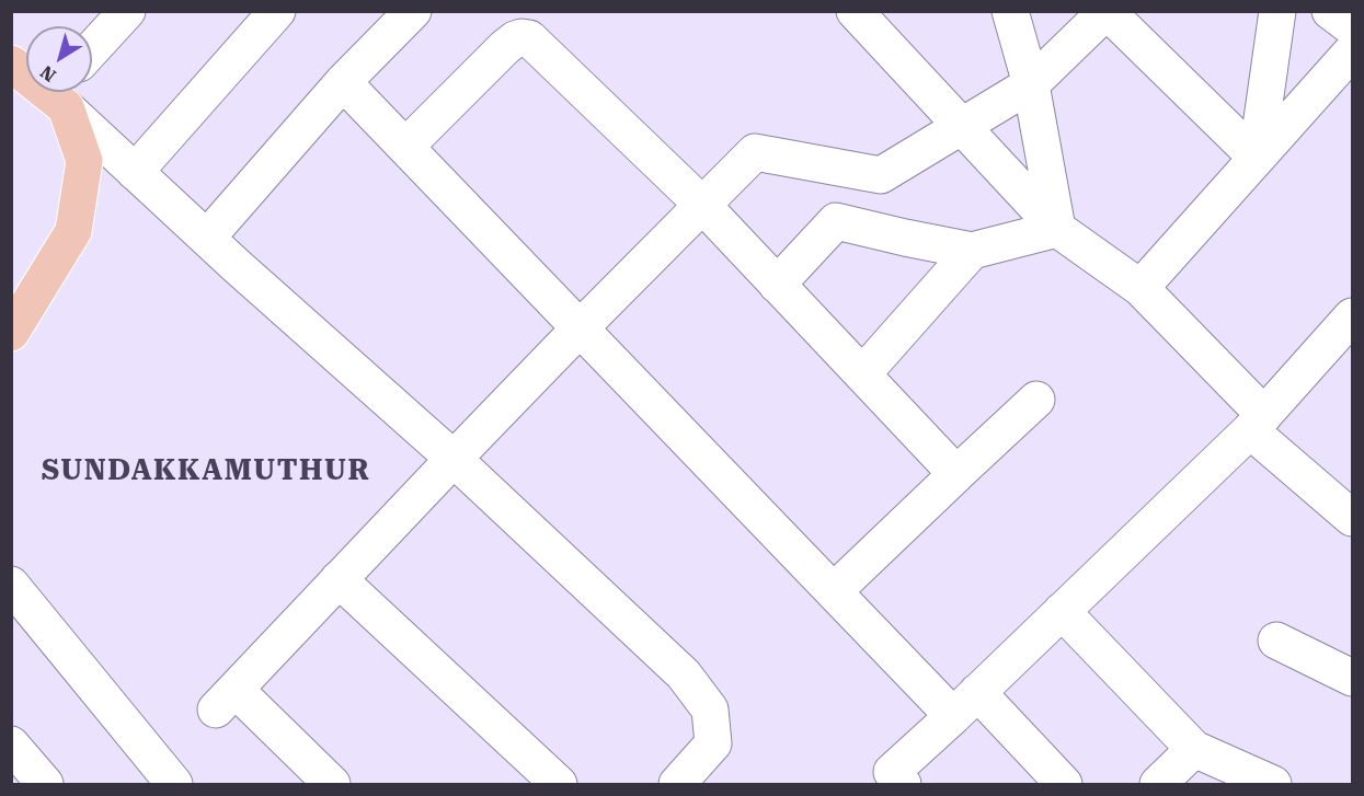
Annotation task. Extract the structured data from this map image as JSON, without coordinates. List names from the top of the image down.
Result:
{
  "districts": ["SUNDAKKAMUTHUR"],
  "north": "bottom left"
}
